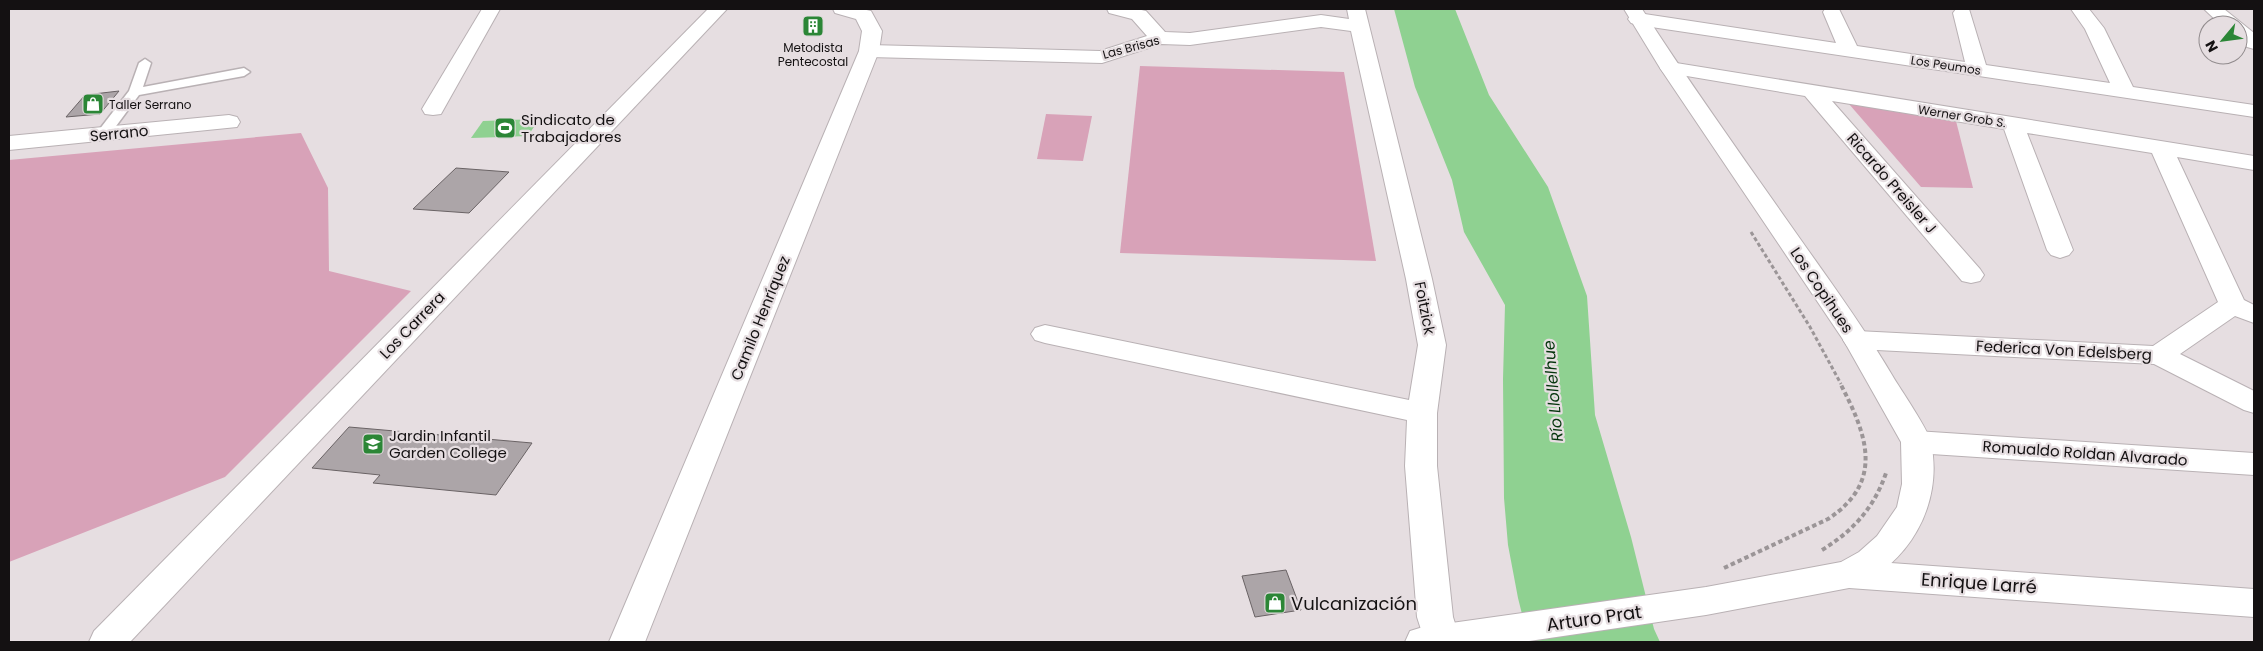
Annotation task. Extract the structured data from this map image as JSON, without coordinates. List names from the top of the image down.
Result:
{
  "streets": {
    "street": [
      "Las Brisas",
      "Los Peumos",
      "Werner Grob S.",
      "Serrano",
      "Ricardo Preisler J",
      "Los Copihues",
      "Foitzick",
      "Camilo Henríquez",
      "Los Carrera",
      "Federica Von Edelsberg",
      "Romualdo Roldan Alvarado",
      "Enrique Larré",
      "Arturo Prat"
    ]
  },
  "crossings": [
    ["Las Brisas", "Foitzick"],
    ["Las Brisas", "Camilo Henríquez"],
    ["Los Peumos", "Los Copihues"],
    ["Werner Grob S.", "Ricardo Preisler J"],
    ["Werner Grob S.", "Los Copihues"],
    ["Werner Grob S.", "Federica Von Edelsberg"],
    ["Los Copihues", "Federica Von Edelsberg"],
    ["Los Copihues", "Romualdo Roldan Alvarado"],
    ["Los Copihues", "Enrique Larré"],
    ["Foitzick", "Arturo Prat"],
    ["Enrique Larré", "Arturo Prat"]
  ],
  "water": ["Río Llollelhue"],
  "places": {
    "building": ["Metodista Pentecostal"],
    "shop": ["Taller Serrano", "Vulcanización"],
    "sports": ["Sindicato de Trabajadores"],
    "school or university": ["Jardin Infantil Garden College"]
  },
  "north": "bottom left"
}
